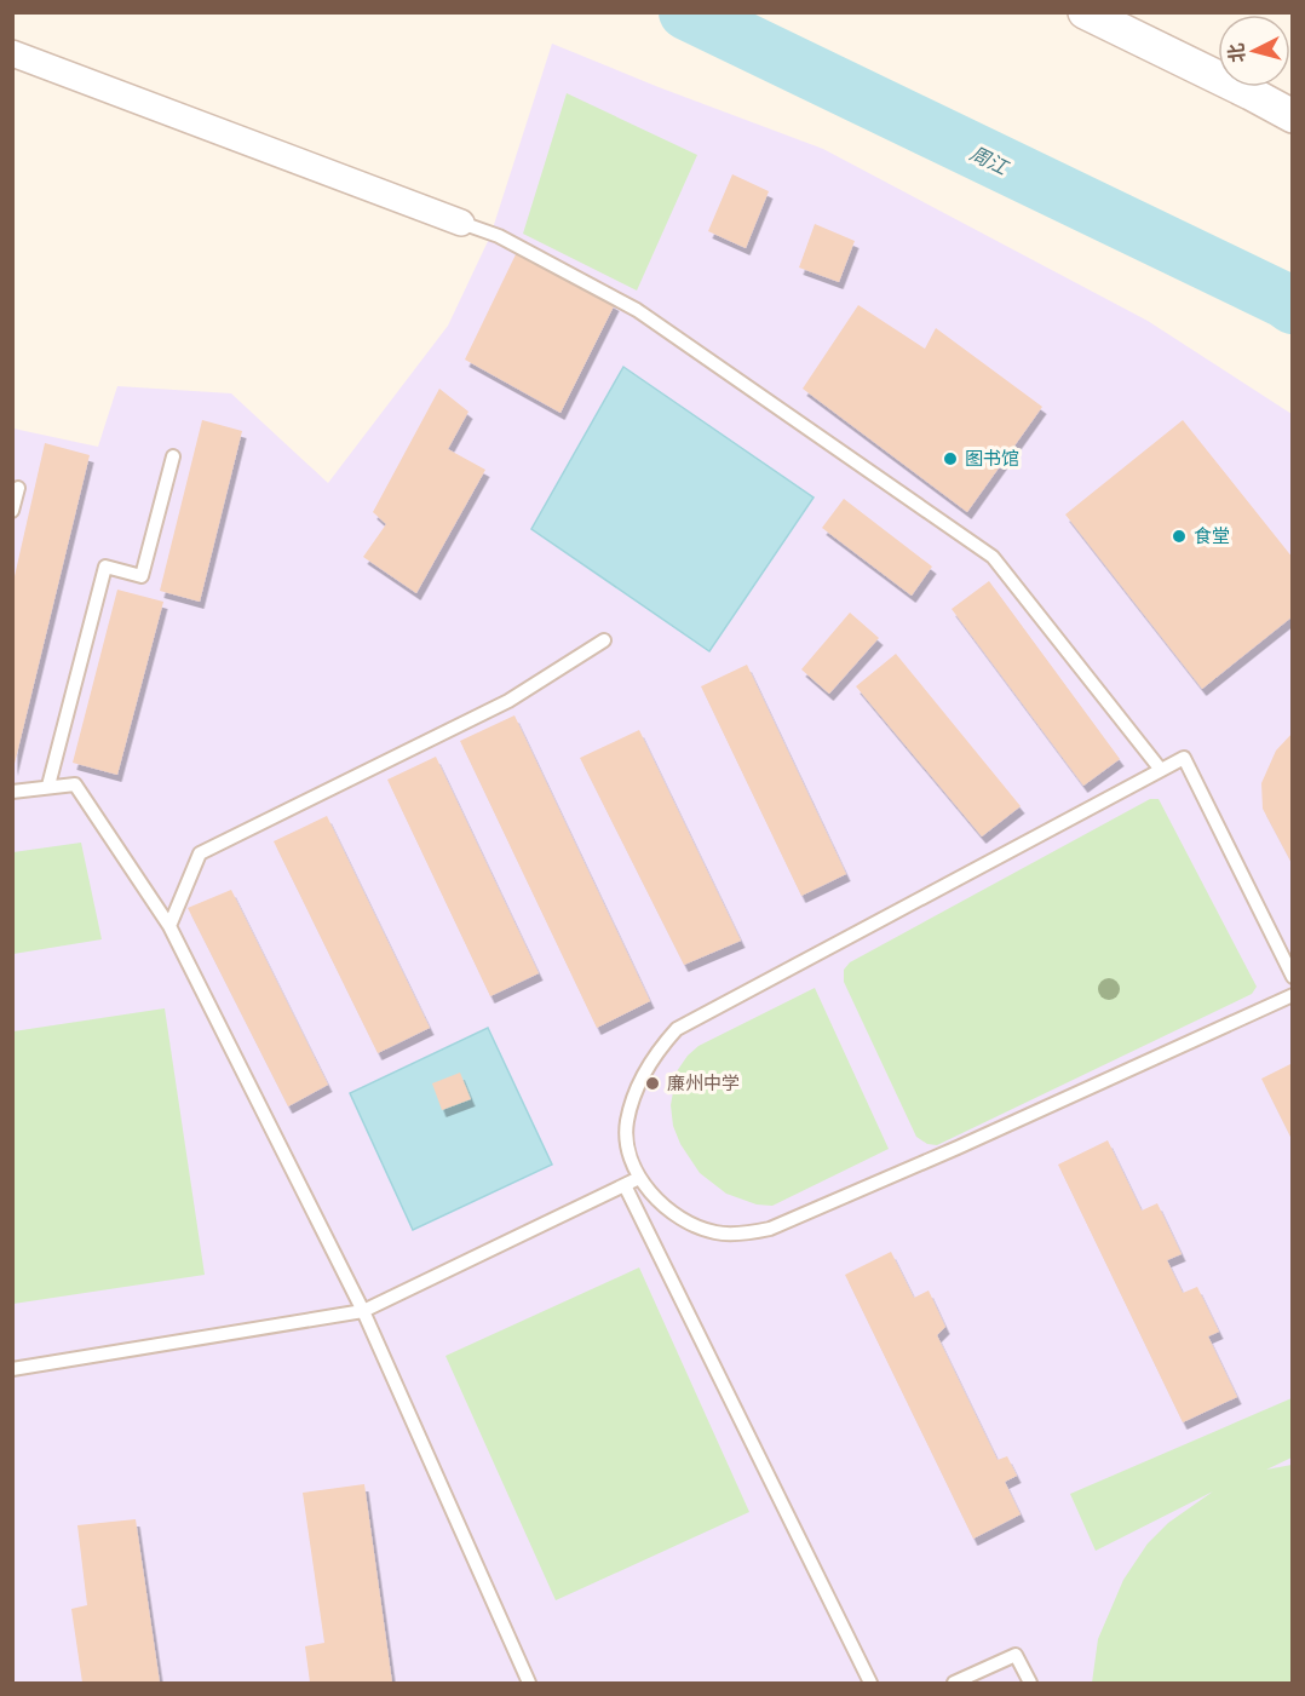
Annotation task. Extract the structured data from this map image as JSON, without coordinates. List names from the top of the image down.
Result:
{
  "water": ["周江"],
  "places": ["图书馆", "食堂", "廉州中学"],
  "north": "left"
}
